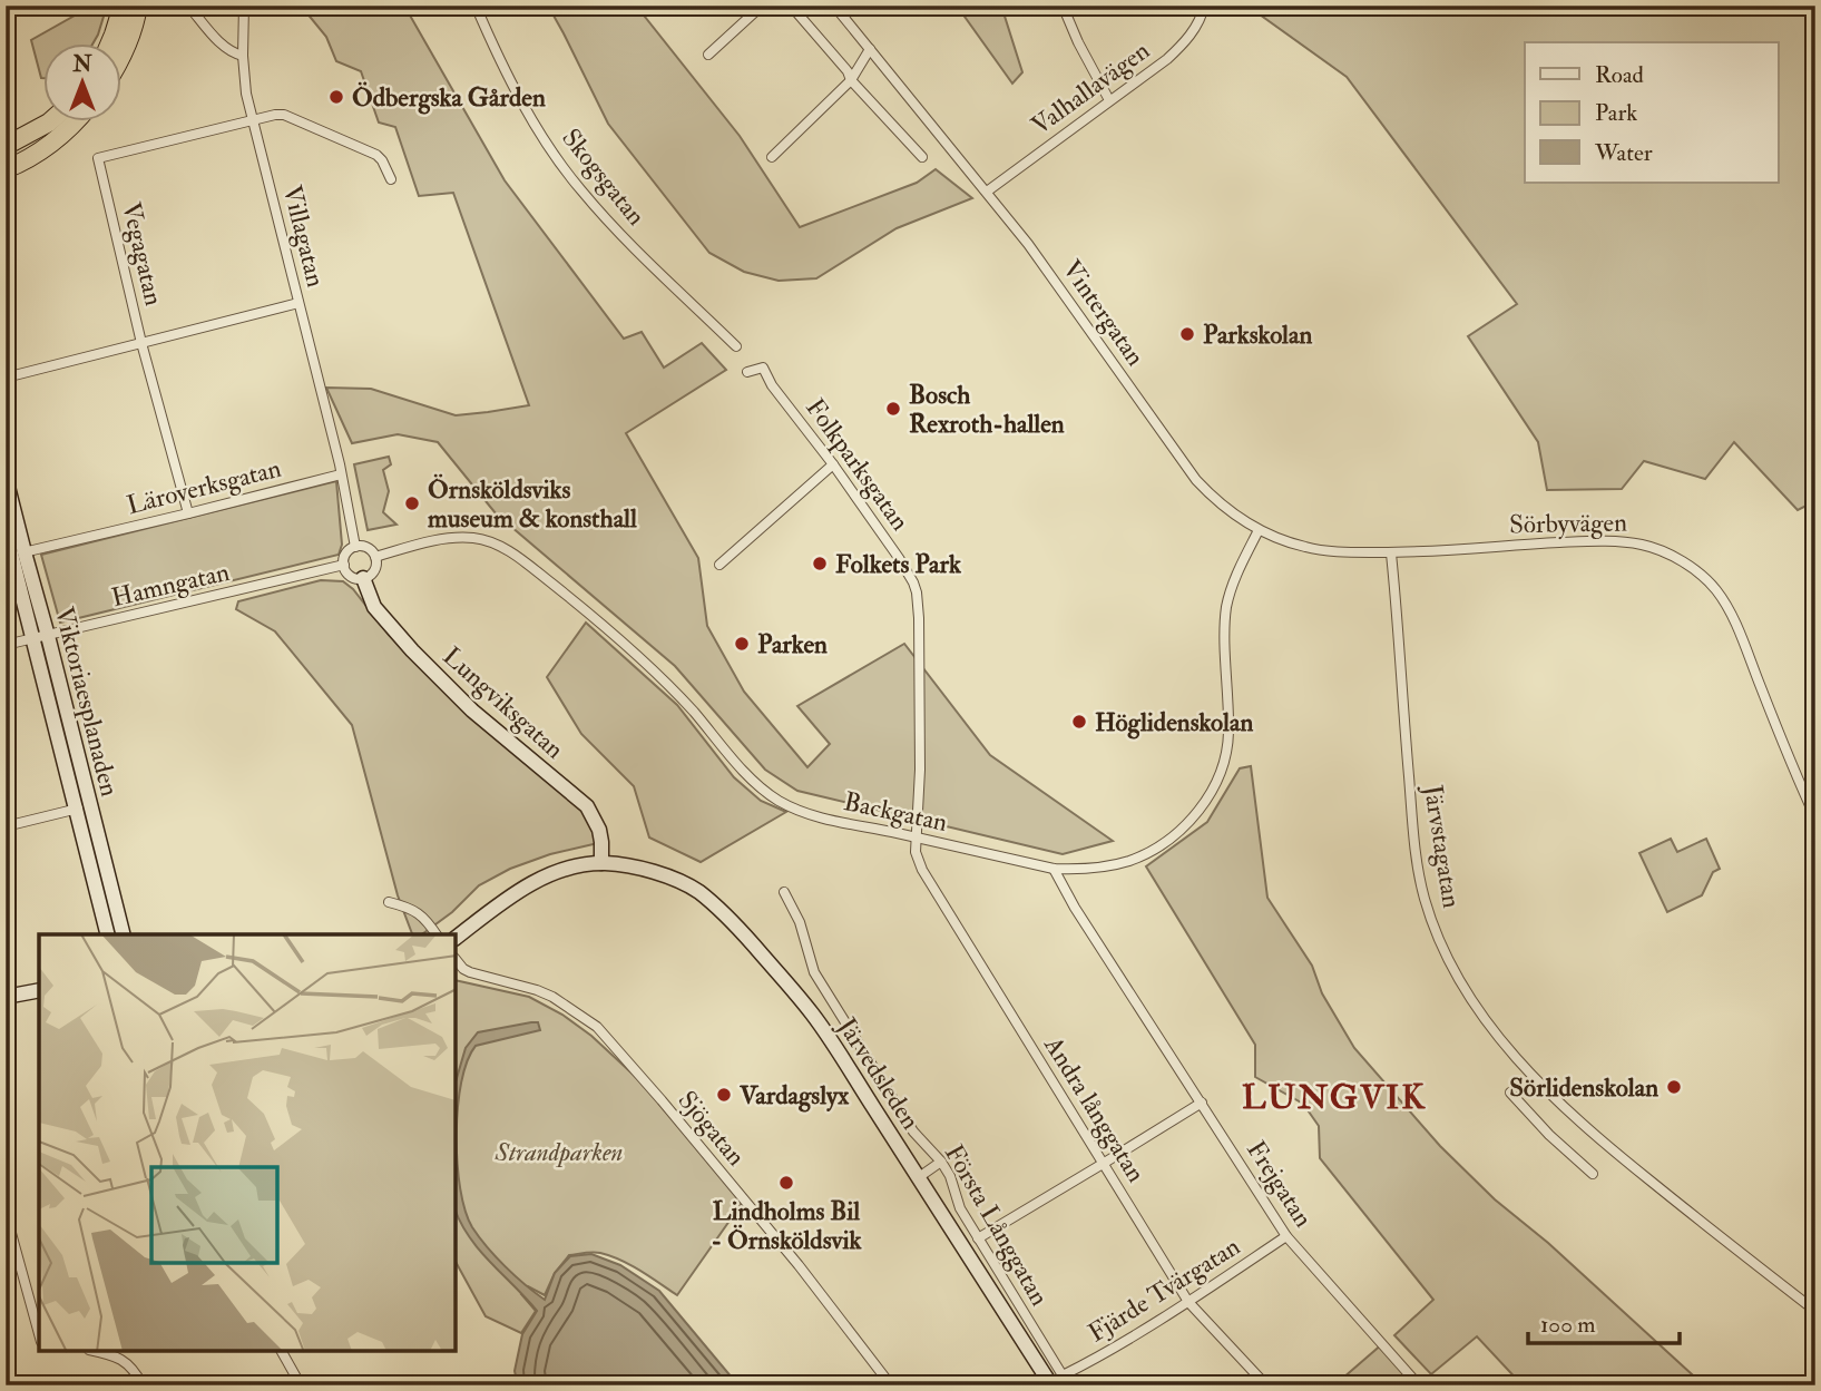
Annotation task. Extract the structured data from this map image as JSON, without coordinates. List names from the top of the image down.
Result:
{
  "streets": {
    "main road": ["Viktoriaesplanaden", "Lungviksgatan", "Järvedsleden"],
    "street": [
      "Valhallavägen",
      "Skogsgatan",
      "Villagatan",
      "Vegagatan",
      "Vintergatan",
      "Folkparksgatan",
      "Läroverksgatan",
      "Sörbyvägen",
      "Hamngatan",
      "Backgatan",
      "Järvstagatan",
      "Andra långgatan",
      "Sjögatan",
      "Frejgatan",
      "Första Långgatan",
      "Fjärde Tvärgatan"
    ]
  },
  "crossings": [
    ["Valhallavägen", "Vintergatan"],
    ["Villagatan", "Vegagatan"],
    ["Villagatan", "Läroverksgatan"],
    ["Vegagatan", "Läroverksgatan"],
    ["Vintergatan", "Sörbyvägen"],
    ["Vintergatan", "Backgatan"],
    ["Vintergatan", "Järvstagatan"],
    ["Folkparksgatan", "Backgatan"],
    ["Folkparksgatan", "Andra långgatan"],
    ["Läroverksgatan", "Viktoriaesplanaden"],
    ["Sörbyvägen", "Järvstagatan"],
    ["Hamngatan", "Viktoriaesplanaden"],
    ["Hamngatan", "Lungviksgatan"],
    ["Hamngatan", "Backgatan"],
    ["Lungviksgatan", "Backgatan"],
    ["Lungviksgatan", "Järvedsleden"],
    ["Backgatan", "Andra långgatan"],
    ["Backgatan", "Frejgatan"],
    ["Järvedsleden", "Första Långgatan"],
    ["Järvedsleden", "Fjärde Tvärgatan"],
    ["Andra långgatan", "Fjärde Tvärgatan"],
    ["Frejgatan", "Fjärde Tvärgatan"],
    ["Första Långgatan", "Fjärde Tvärgatan"]
  ],
  "districts": ["LUNGVIK"],
  "parks": ["Strandparken"],
  "places": [
    "Ödbergska Gården",
    "Parkskolan",
    "Bosch Rexroth-hallen",
    "Örnsköldsviks museum & konsthall",
    "Folkets Park",
    "Parken",
    "Höglidenskolan",
    "Sörlidenskolan",
    "Vardagslyx",
    "Lindholms Bil - Örnsköldsvik"
  ],
  "legend": ["Road", "Park", "Water"],
  "scale_bar": "100 m",
  "north": "top"
}
